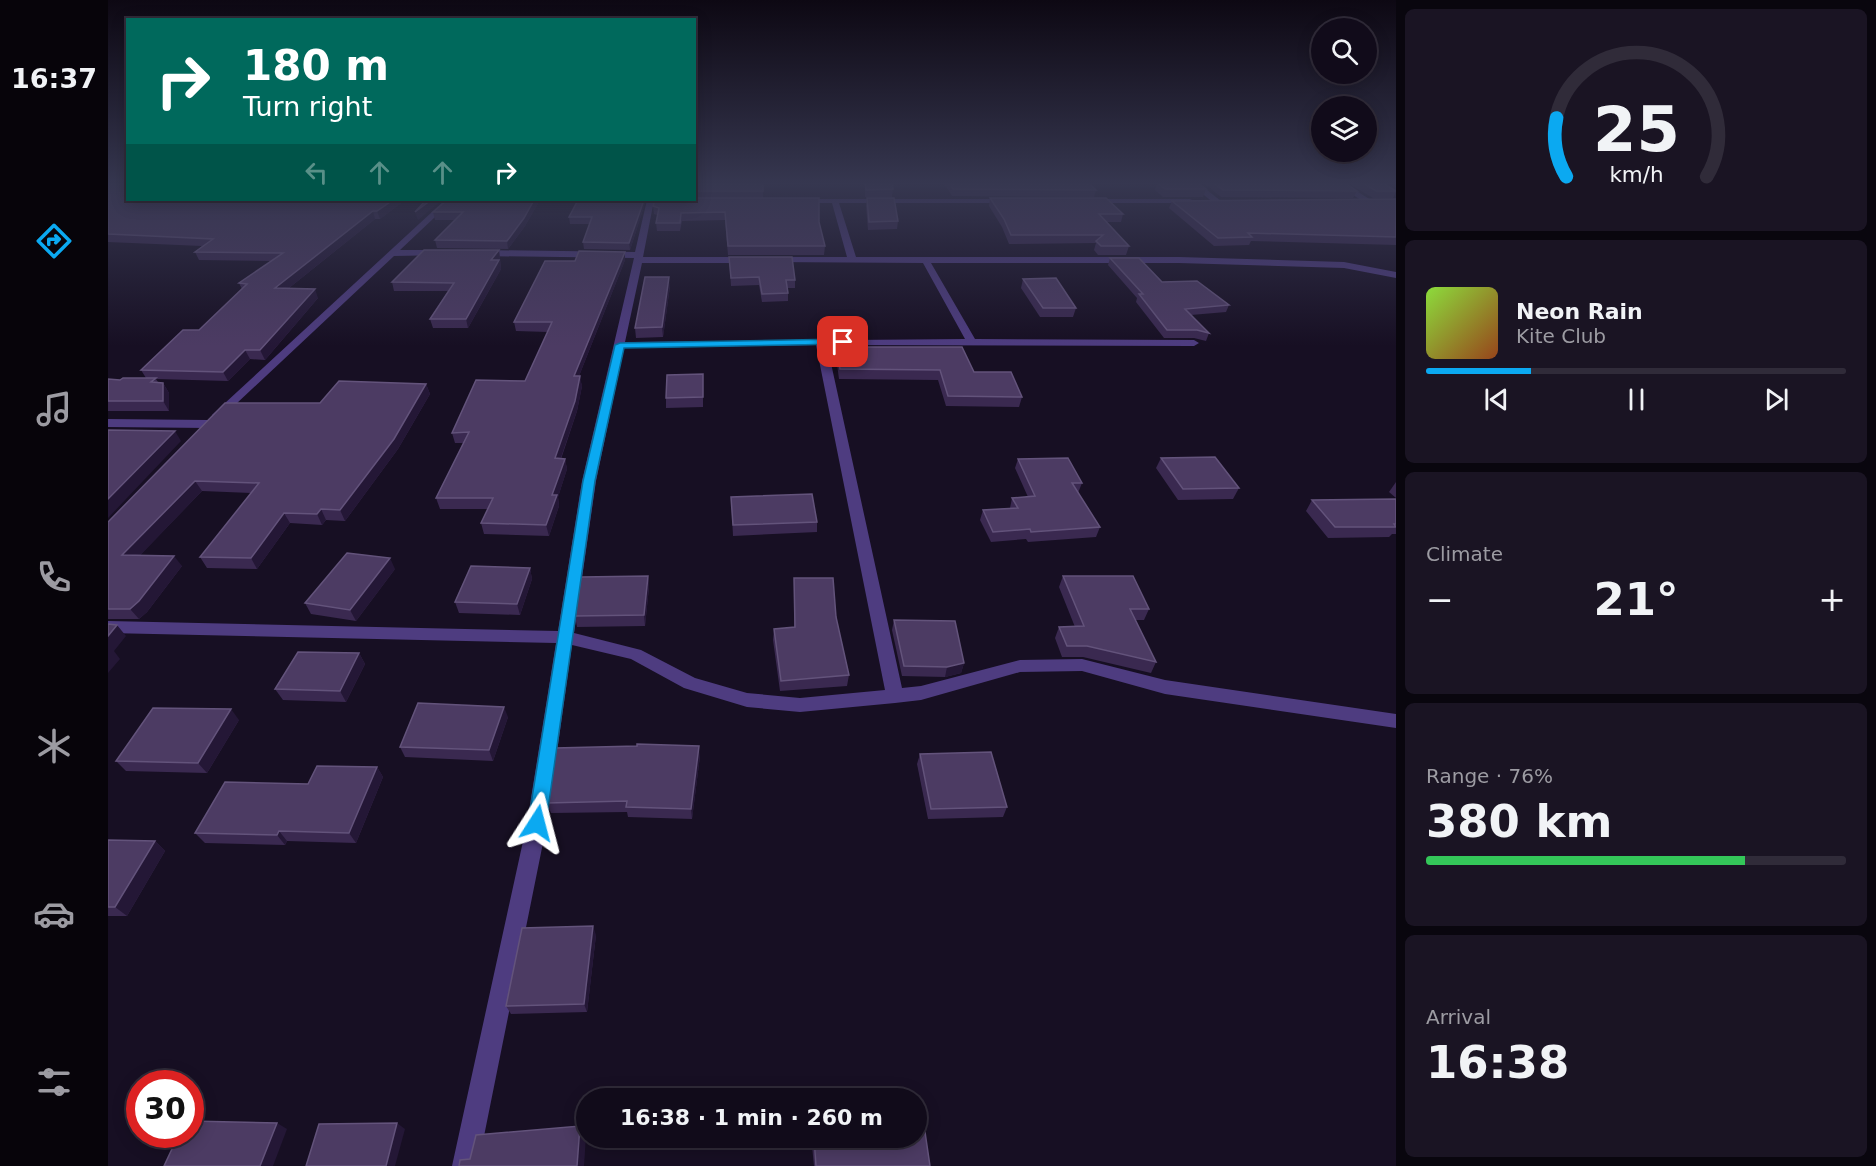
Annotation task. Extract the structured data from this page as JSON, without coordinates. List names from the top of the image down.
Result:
{
  "page": {
    "tabs": "16:37",
    "turn": ["180 m", "Turn right"],
    "song": ["Neon Rain", "Kite Club"],
    "tile": [
      "Climate",
      ["Range · 76%", "380 km"],
      ["Arrival", "16:38"]
    ],
    "heat": ["−", "21°", "+"],
    "limit": "30",
    "trip": "16:38 · 1 min · 260 m",
    "gauge": ["25", "km/h"]
  }
}
